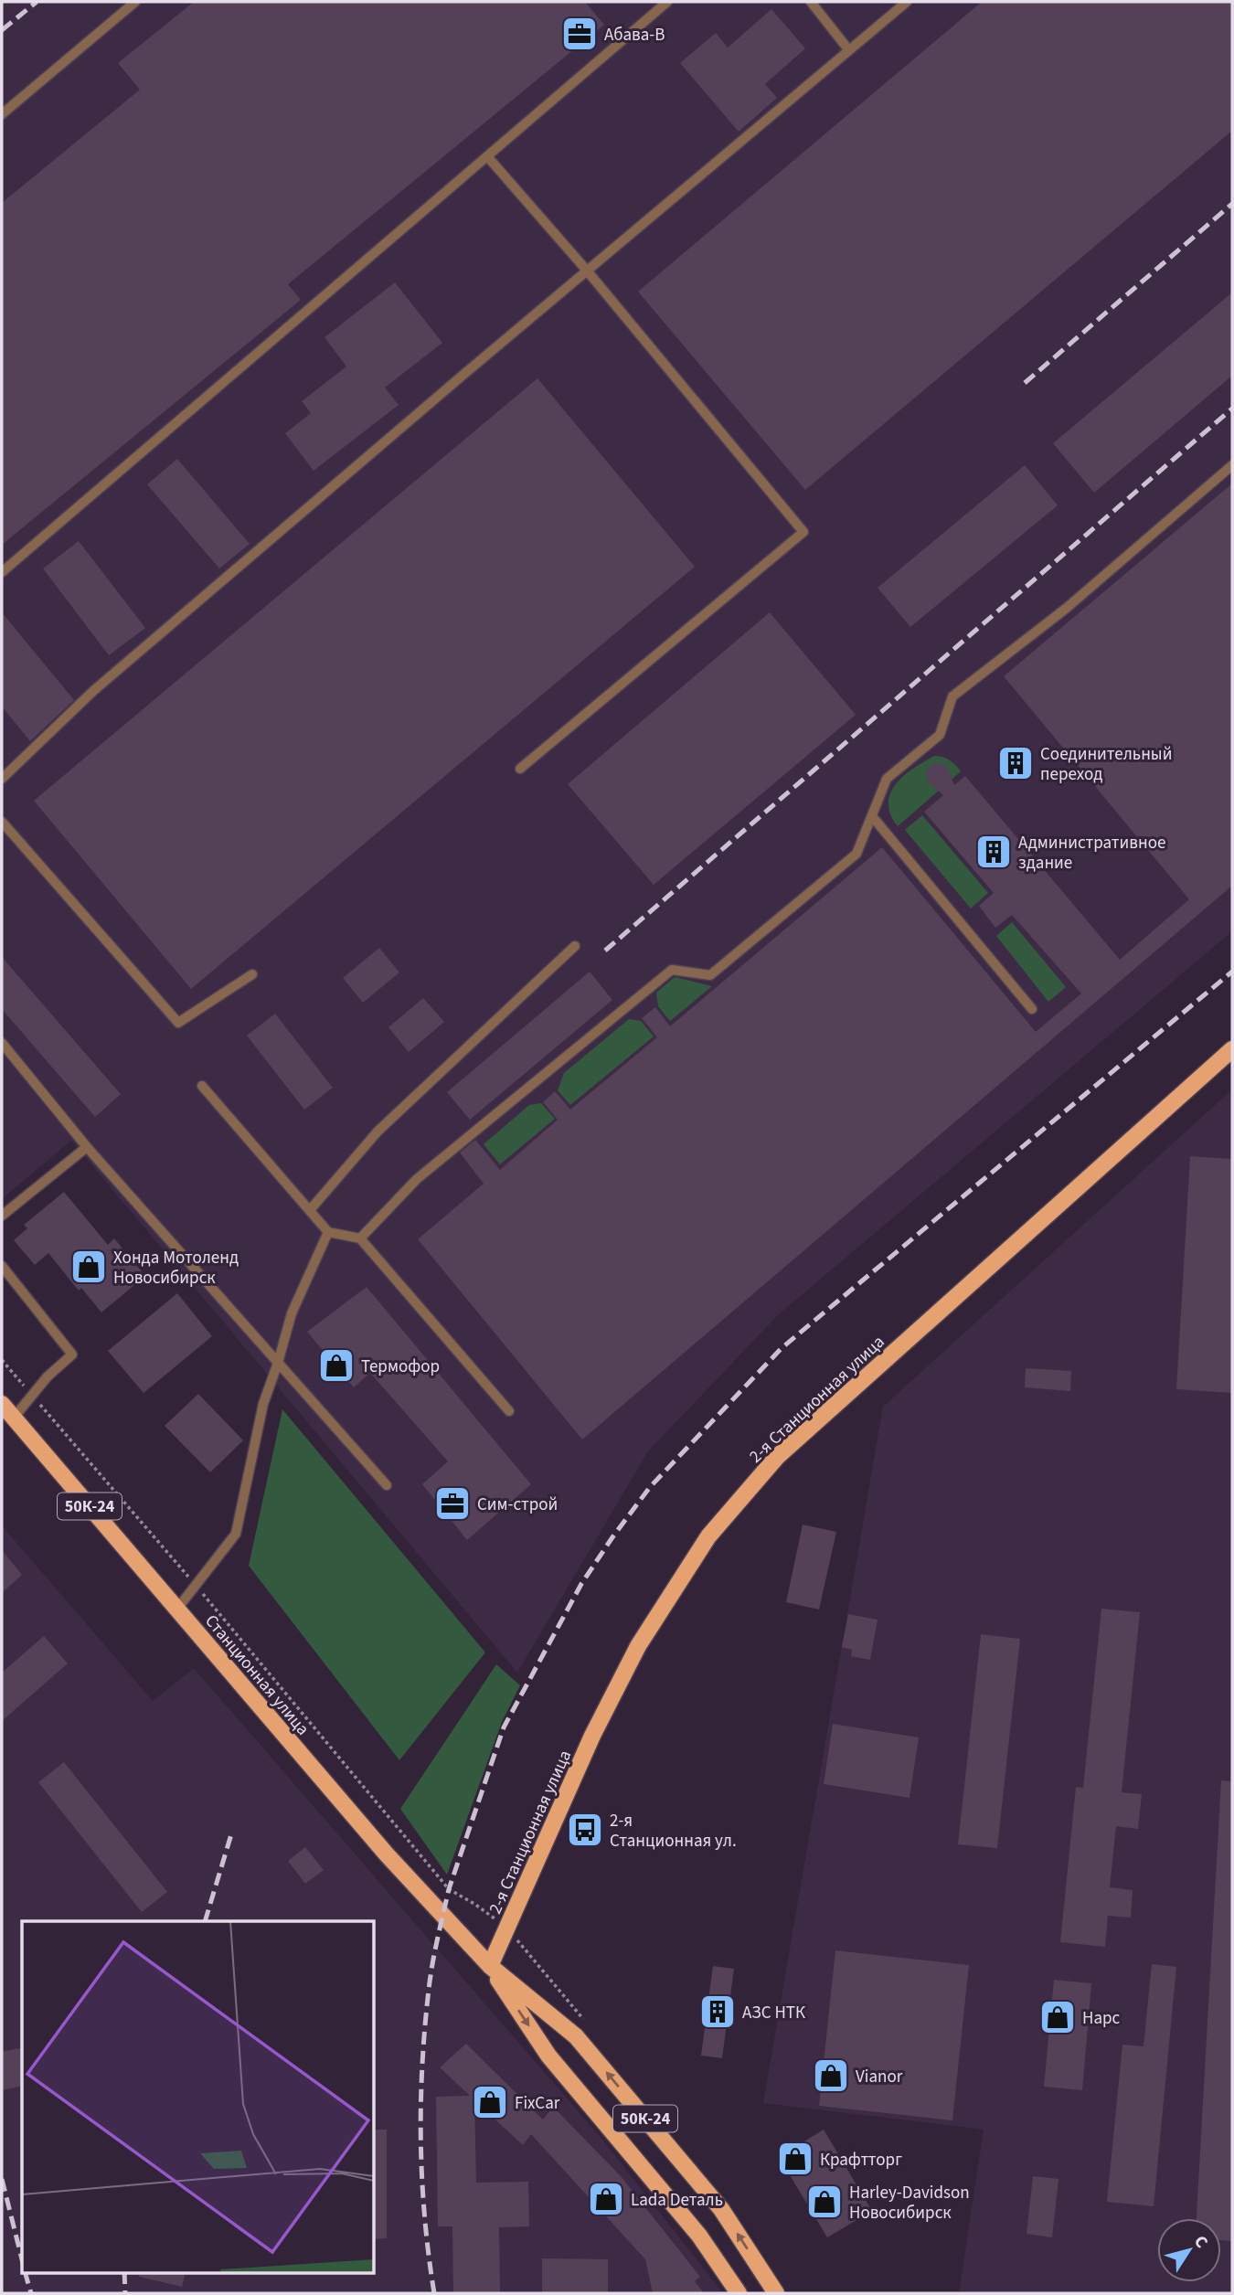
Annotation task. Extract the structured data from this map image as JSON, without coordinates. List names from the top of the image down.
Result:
{
  "streets": {
    "main road": ["2-я Станционная улица", "50К-24", "Станционная улица"]
  },
  "crossings": [
    ["2-я Станционная улица", "Станционная улица"]
  ],
  "places": {
    "office": ["Абава-В", "Сим-строй"],
    "building": ["Соединительный переход", "Административное здание", "АЗС НТК"],
    "shop": [
      "Хонда Мотоленд Новосибирск",
      "Термофор",
      "Нарс",
      "Vianor",
      "FixCar",
      "Крафтторг",
      "Lada Dеталь",
      "Harley-Davidson Новосибирск"
    ],
    "bus stop": ["2-я Станционная ул."]
  },
  "north": "top right"
}
